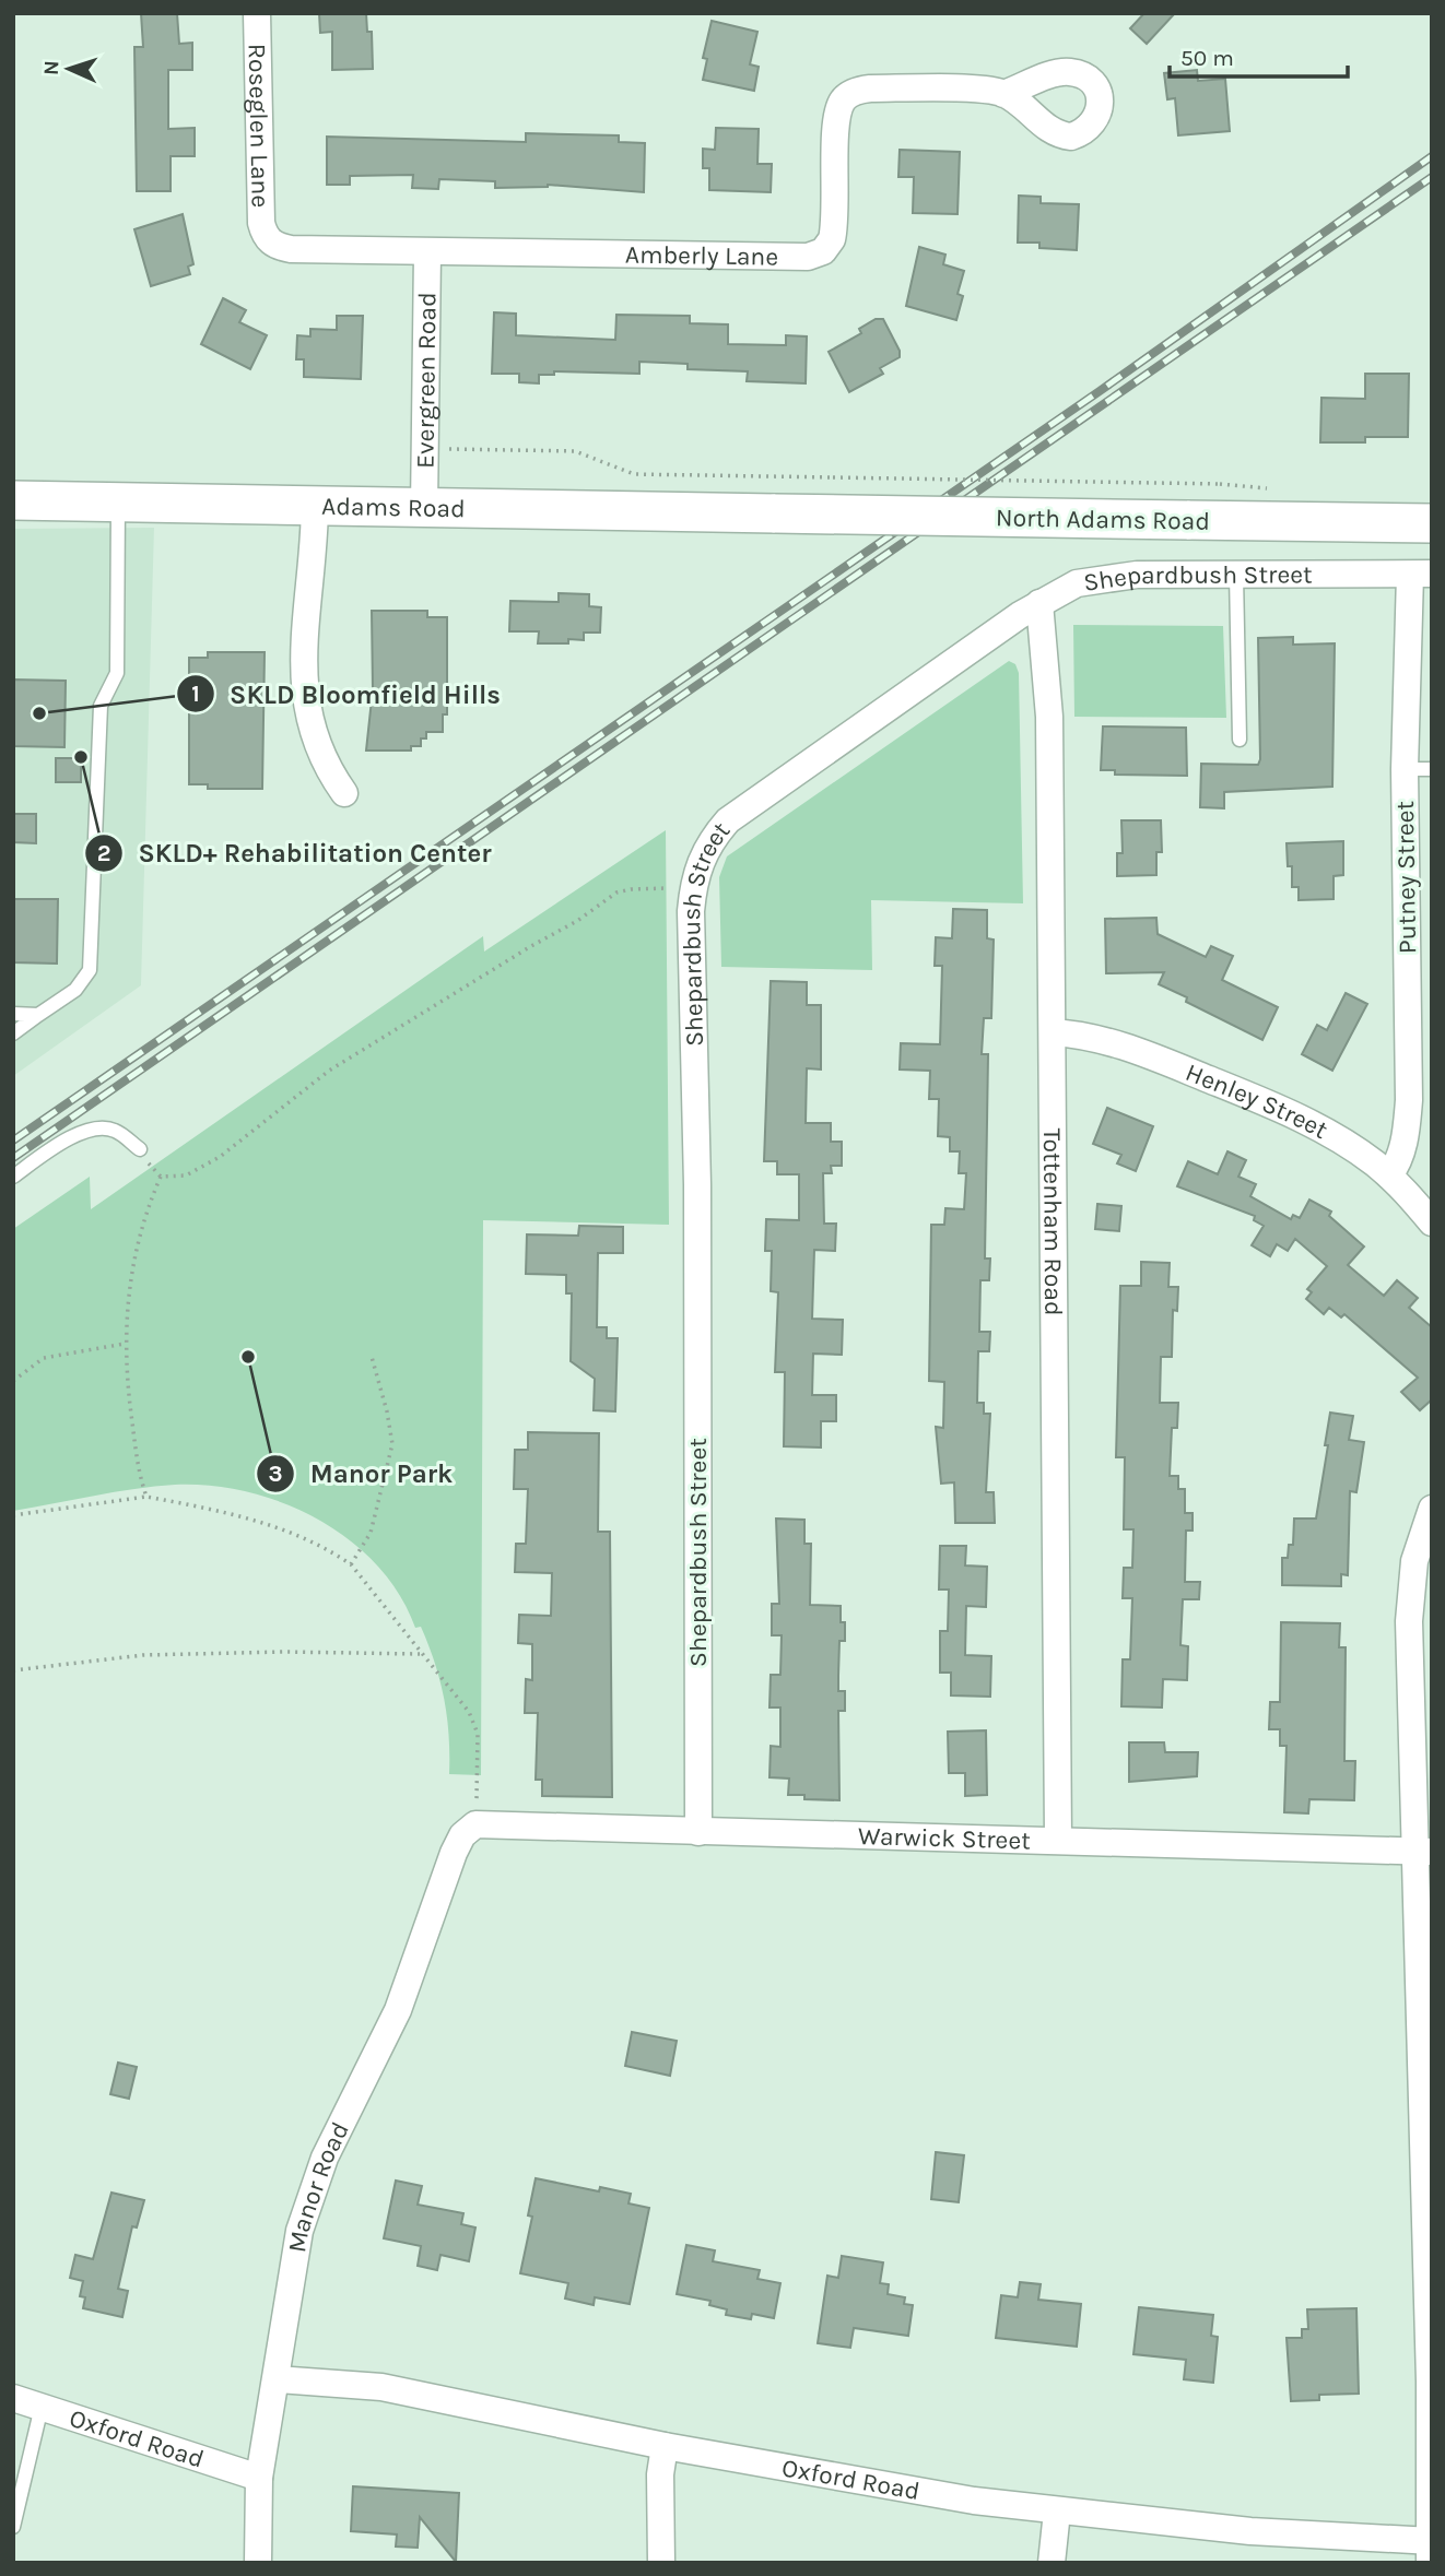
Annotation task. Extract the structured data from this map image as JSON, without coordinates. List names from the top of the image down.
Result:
{
  "streets": {
    "main road": ["Adams Road", "North Adams Road"],
    "street": [
      "Roseglen Lane",
      "Amberly Lane",
      "Evergreen Road",
      "Shepardbush Street",
      "Putney Street",
      "Henley Street",
      "Tottenham Road",
      "Warwick Street",
      "Manor Road",
      "Oxford Road"
    ]
  },
  "crossings": [
    ["Roseglen Lane", "Amberly Lane"],
    ["Amberly Lane", "Evergreen Road"],
    ["Evergreen Road", "Adams Road"],
    ["Adams Road", "North Adams Road"],
    ["Shepardbush Street", "Putney Street"],
    ["Shepardbush Street", "Tottenham Road"],
    ["Shepardbush Street", "Warwick Street"],
    ["Putney Street", "Henley Street"],
    ["Henley Street", "Tottenham Road"],
    ["Tottenham Road", "Warwick Street"],
    ["Warwick Street", "Manor Road"],
    ["Manor Road", "Oxford Road"]
  ],
  "places": ["SKLD Bloomfield Hills", "SKLD+ Rehabilitation Center", "Manor Park"],
  "scale_bar": "50 m",
  "north": "left"
}
